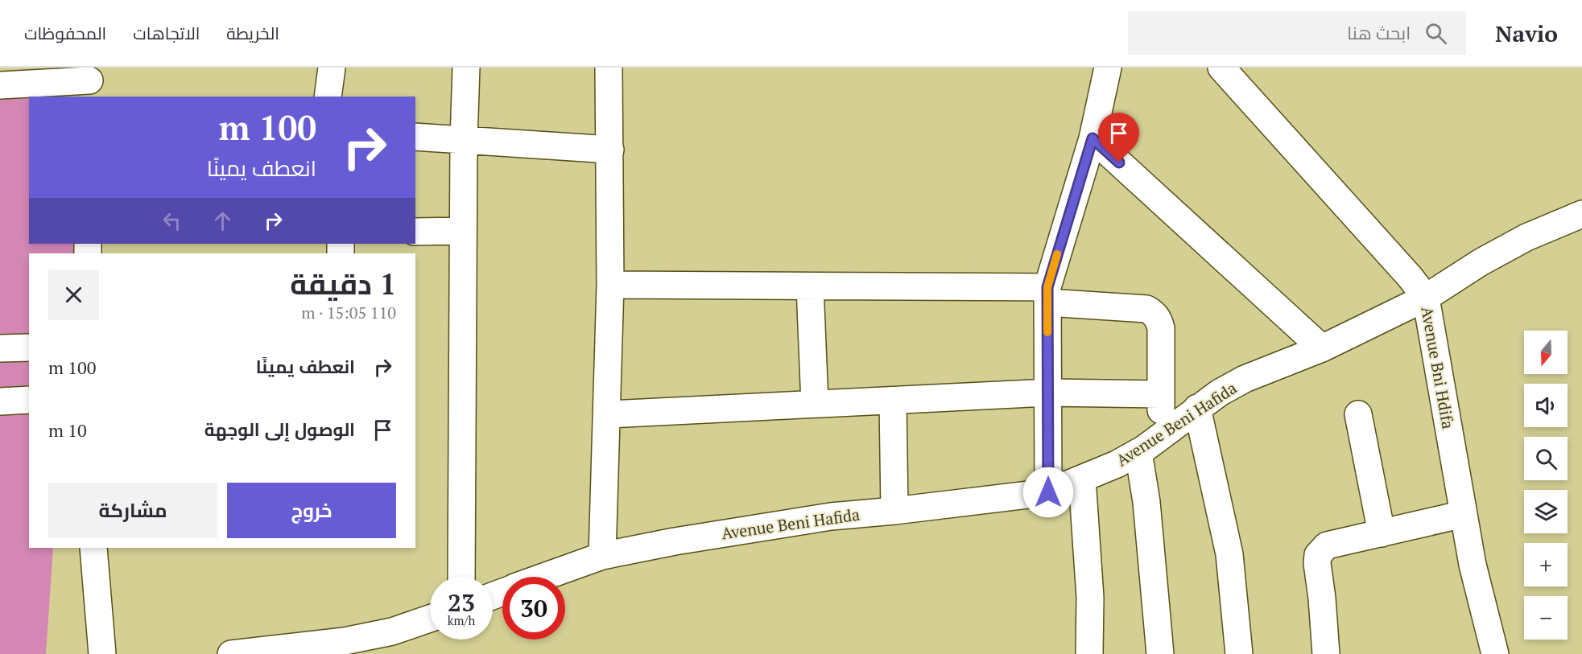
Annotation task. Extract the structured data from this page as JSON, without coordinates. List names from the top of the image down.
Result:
{
  "streets": {
    "street": ["Avenue Bni Hdifa", "Avenue Beni Hafida"]
  },
  "crossings": [
    ["Avenue Bni Hdifa", "Avenue Beni Hafida"]
  ],
  "north": "bottom",
  "page": {
    "header": "Navio",
    "search": "ابحث هنا",
    "nav": ["الخريطة", "الاتجاهات", "المحفوظات"],
    "turn": ["100 m", "انعطف يمينًا"],
    "heading": ["1 دقيقة", "110 m · 15:05"],
    "map_buttons": ["+", "−"],
    "list": [
      {
        "name": "انعطف يمينًا",
        "value": "100 m"
      },
      {
        "name": "الوصول إلى الوجهة",
        "value": "10 m"
      }
    ],
    "buttons": ["خروج", "مشاركة"],
    "speed": "23 km/h",
    "limit": "30"
  }
}
